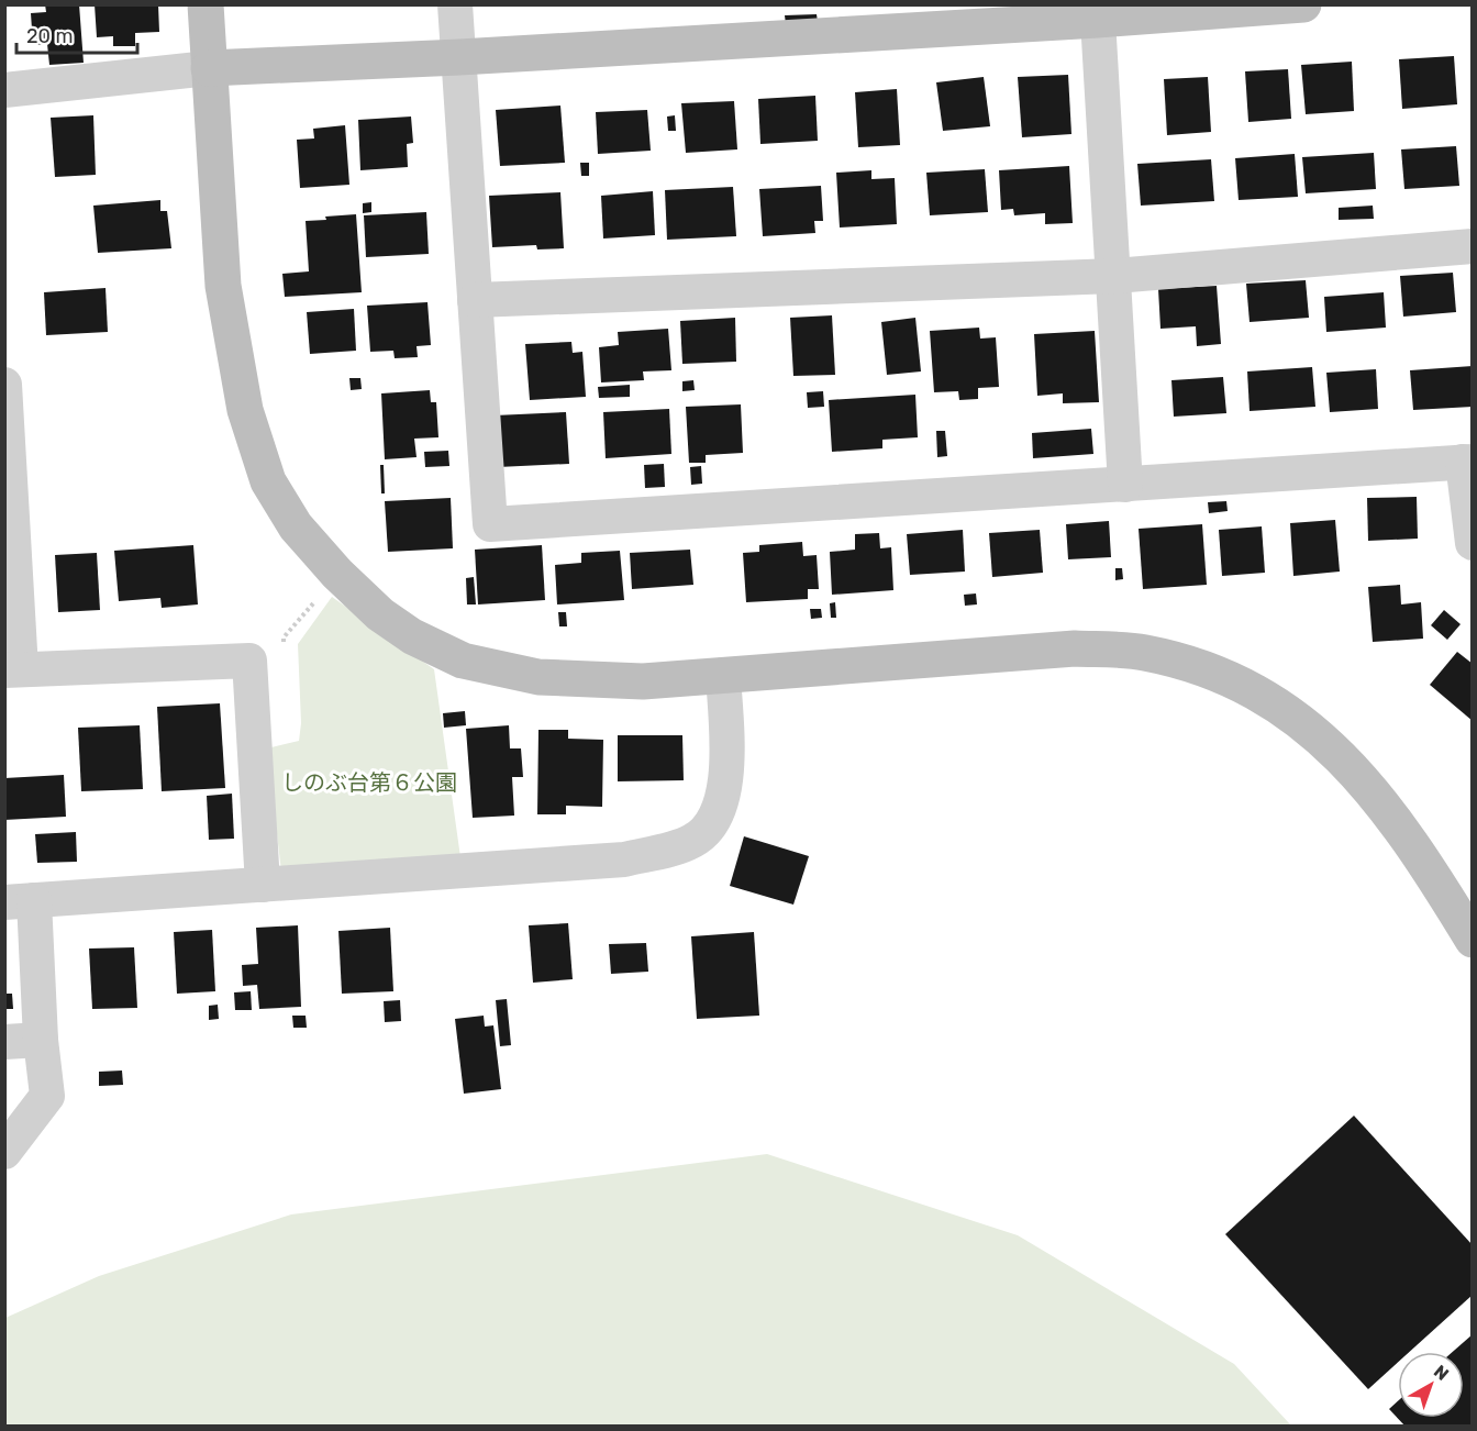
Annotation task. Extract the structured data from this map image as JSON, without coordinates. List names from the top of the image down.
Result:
{
  "parks": ["しのぶ台第６公園"],
  "scale_bar": "20 m",
  "north": "top right"
}
